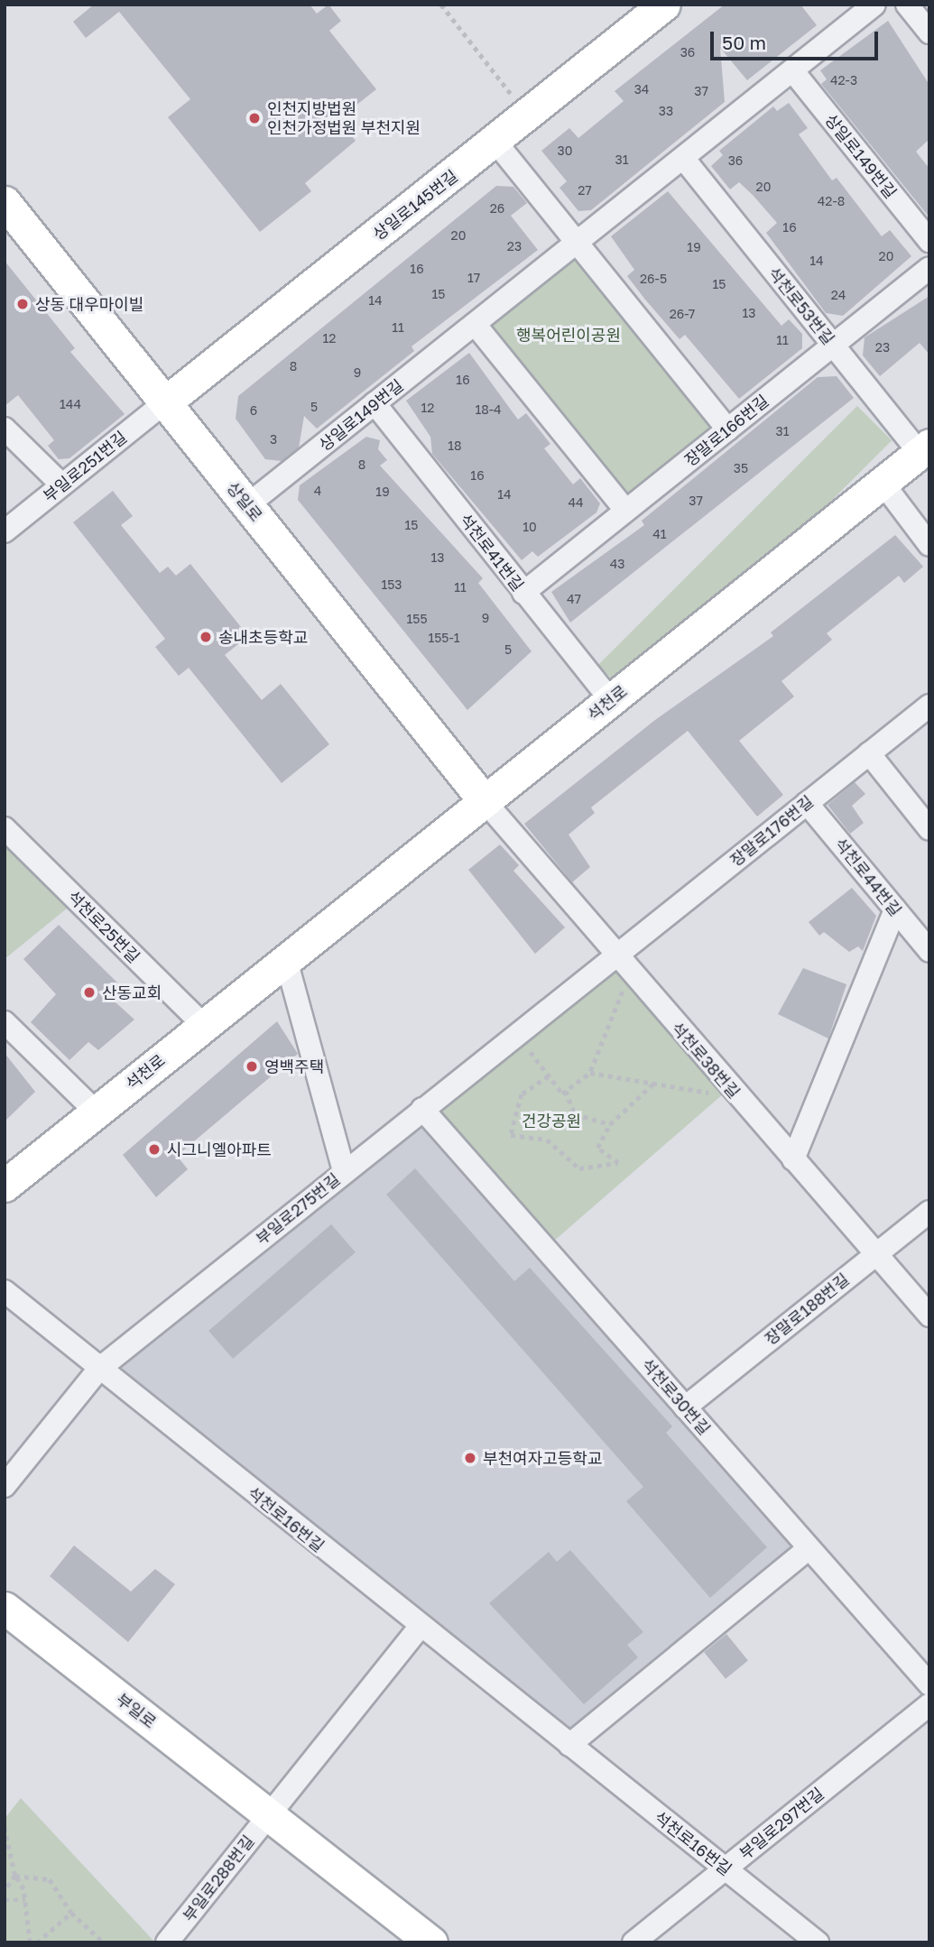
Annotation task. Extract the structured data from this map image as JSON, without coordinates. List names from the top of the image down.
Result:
{
  "streets": {
    "street": [
      "상일로149번길",
      "상일로145번길",
      "석천로53번길",
      "장말로166번길",
      "부일로251번길",
      "상일로",
      "석천로41번길",
      "석천로",
      "장말로176번길",
      "석천로44번길",
      "석천로25번길",
      "석천로38번길",
      "부일로275번길",
      "장말로188번길",
      "석천로30번길",
      "석천로16번길",
      "부일로",
      "부일로297번길",
      "부일로288번길"
    ]
  },
  "crossings": [
    ["상일로149번길", "석천로53번길"],
    ["상일로149번길", "상일로"],
    ["상일로149번길", "석천로41번길"],
    ["상일로145번길", "부일로251번길"],
    ["상일로145번길", "상일로"],
    ["석천로53번길", "장말로166번길"],
    ["석천로53번길", "석천로"],
    ["장말로166번길", "석천로41번길"],
    ["부일로251번길", "상일로"],
    ["상일로", "석천로"],
    ["상일로", "석천로38번길"],
    ["석천로41번길", "석천로"],
    ["석천로", "석천로25번길"],
    ["석천로", "석천로38번길"],
    ["장말로176번길", "석천로44번길"],
    ["장말로176번길", "석천로38번길"],
    ["장말로176번길", "부일로275번길"],
    ["석천로38번길", "부일로275번길"],
    ["석천로38번길", "장말로188번길"],
    ["부일로275번길", "석천로30번길"],
    ["부일로275번길", "석천로16번길"],
    ["장말로188번길", "석천로30번길"],
    ["석천로16번길", "부일로297번길"],
    ["부일로", "부일로288번길"]
  ],
  "parks": ["행복어린이공원", "건강공원"],
  "places": [
    "인천지방법원 인천가정법원 부천지원",
    "상동 대우마이빌",
    "송내초등학교",
    "산동교회",
    "영백주택",
    "시그니엘아파트",
    "부천여자고등학교"
  ],
  "house_numbers": [
    "36",
    "42-3",
    "34",
    "37",
    "33",
    "30",
    "31",
    "36",
    "20",
    "27",
    "42-8",
    "26",
    "16",
    "20",
    "23",
    "19",
    "20",
    "14",
    "16",
    "17",
    "26-5",
    "15",
    "15",
    "24",
    "14",
    "13",
    "26-7",
    "11",
    "12",
    "11",
    "23",
    "8",
    "9",
    "16",
    "144",
    "5",
    "12",
    "18-4",
    "6",
    "31",
    "3",
    "18",
    "8",
    "35",
    "16",
    "4",
    "19",
    "14",
    "37",
    "44",
    "15",
    "10",
    "41",
    "13",
    "43",
    "153",
    "11",
    "47",
    "9",
    "155",
    "155-1",
    "5"
  ],
  "scale_bar": "50 m"
}
